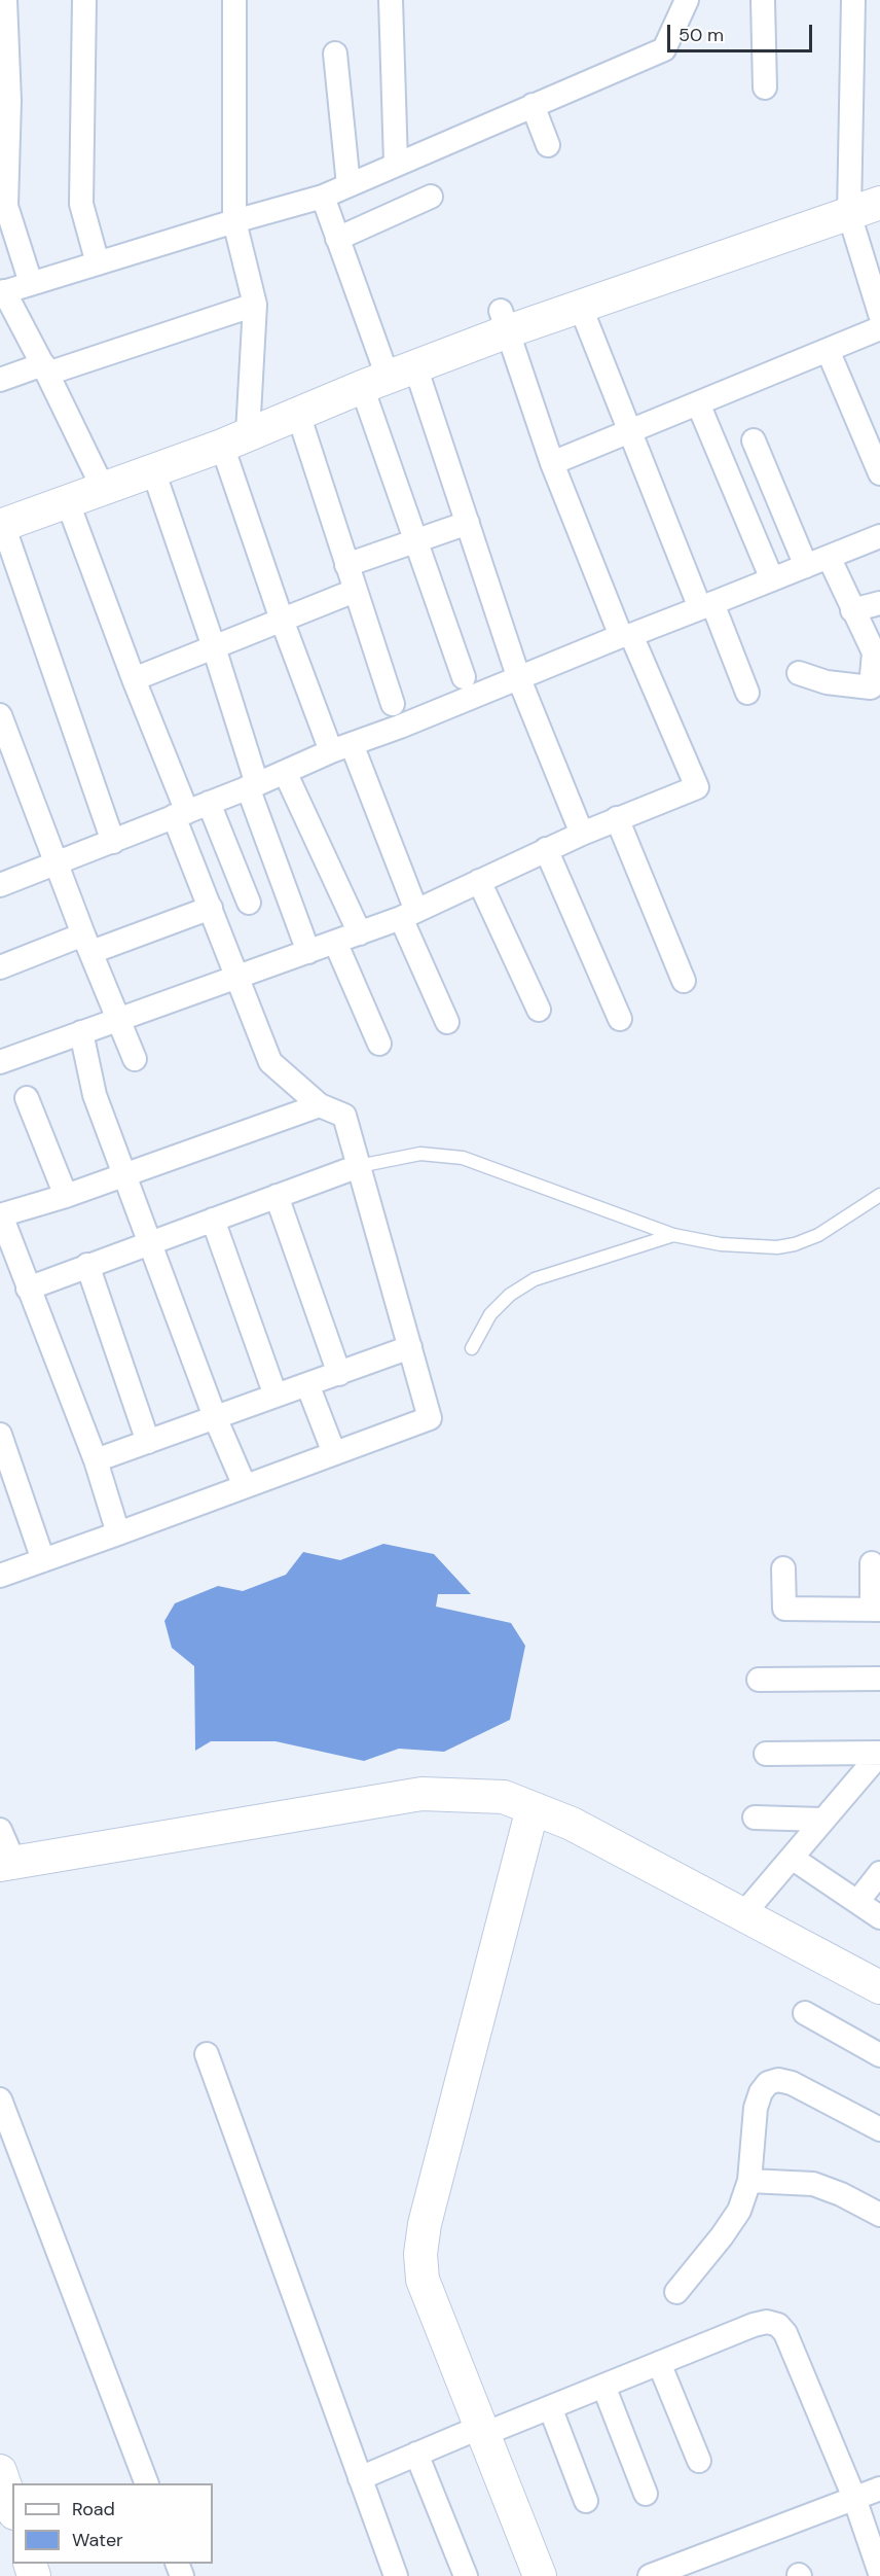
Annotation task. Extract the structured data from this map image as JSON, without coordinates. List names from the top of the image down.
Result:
{
  "legend": ["Road", "Water"],
  "scale_bar": "50 m"
}
